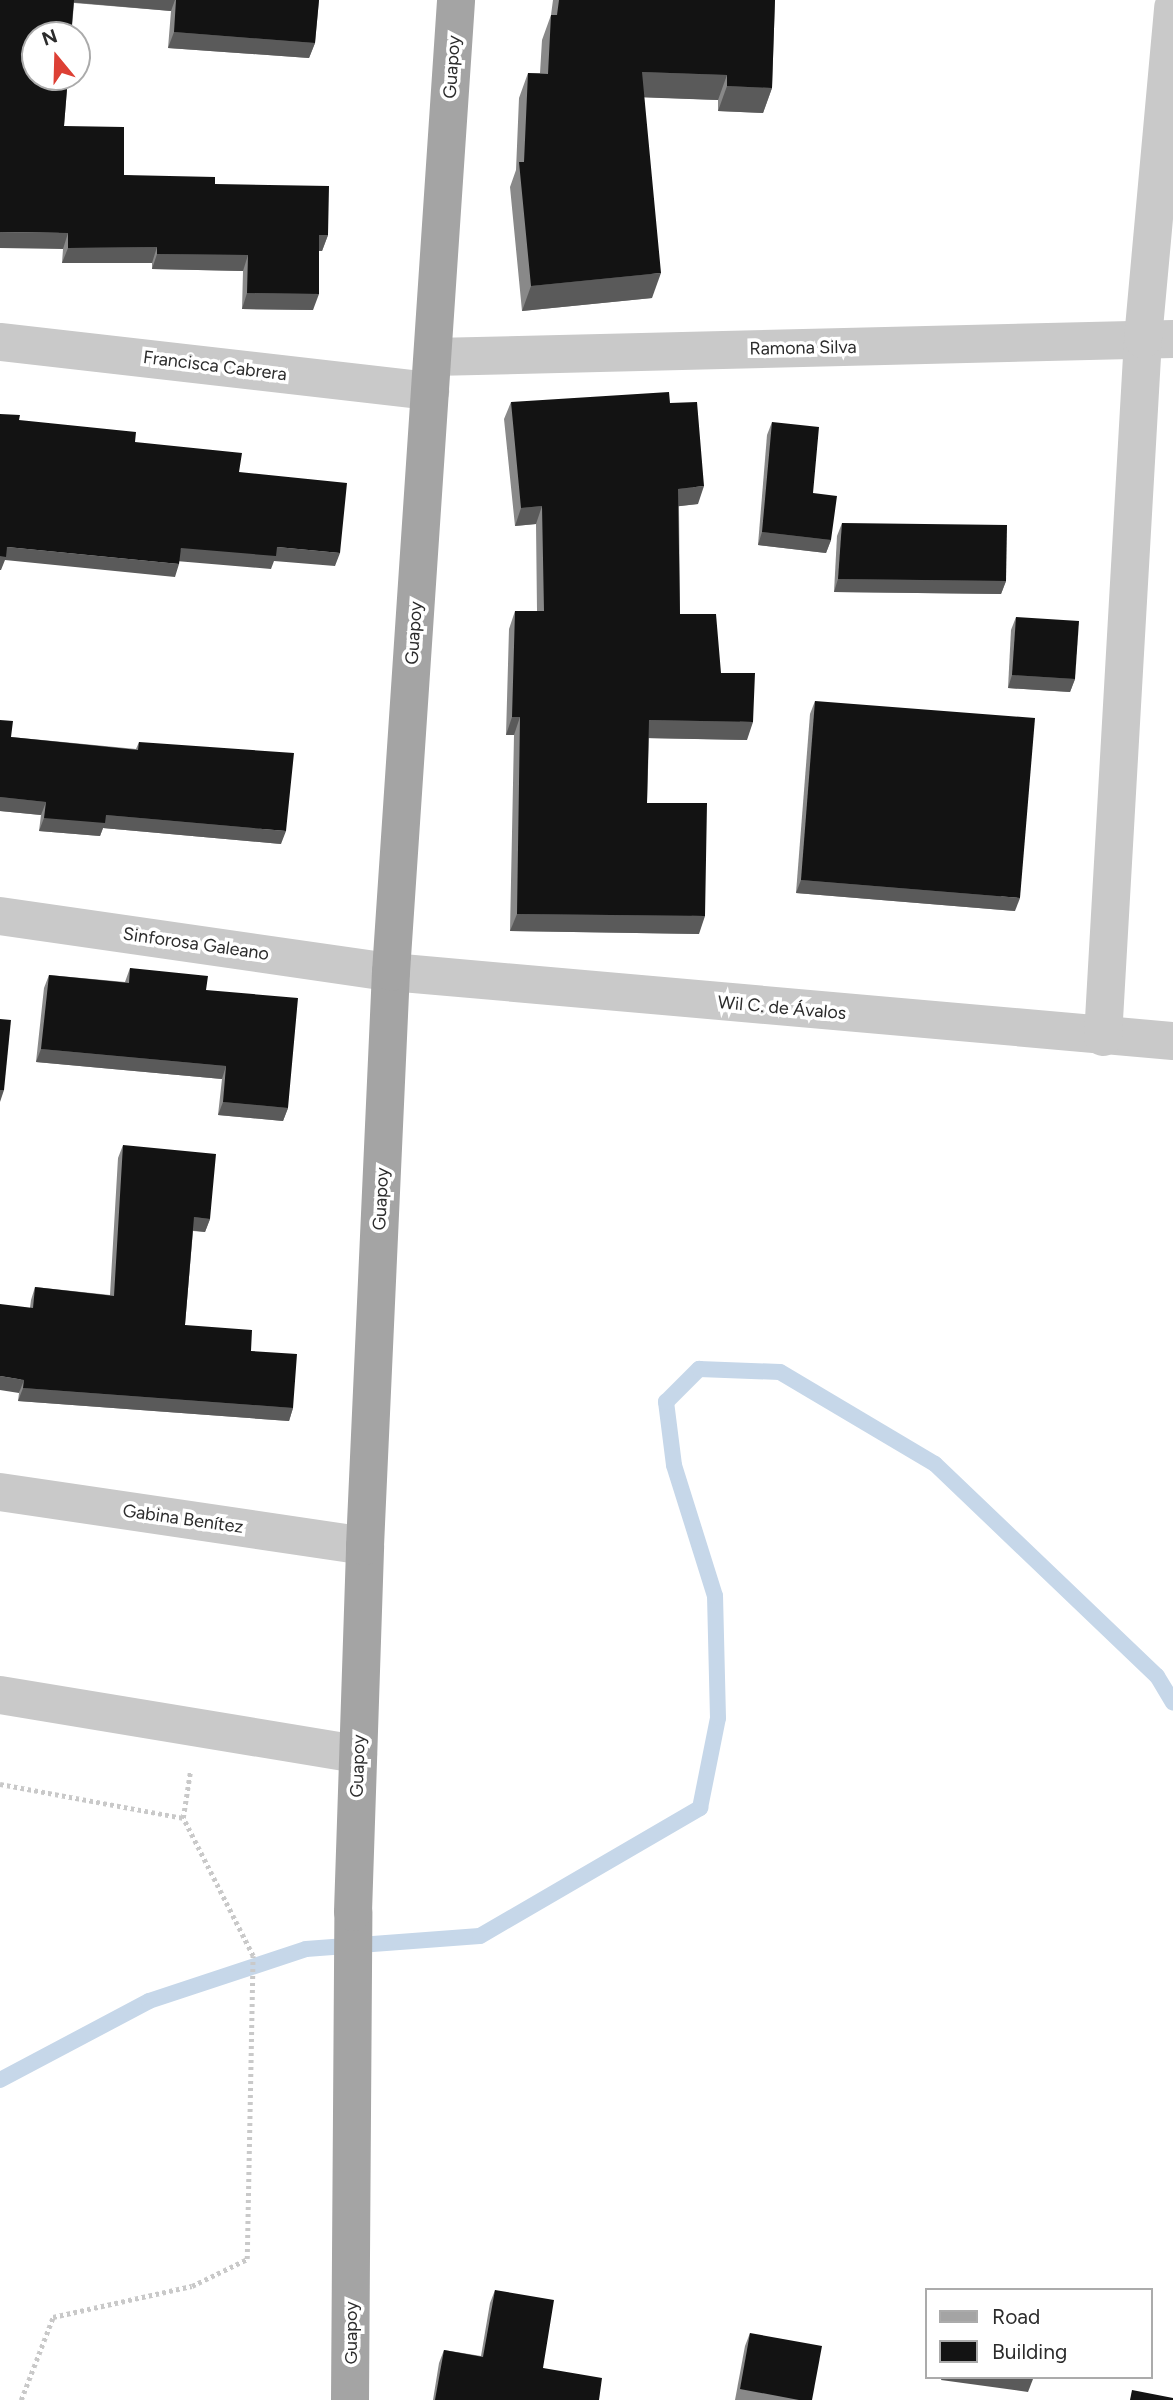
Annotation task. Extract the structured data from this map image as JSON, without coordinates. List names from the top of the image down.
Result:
{
  "streets": {
    "main road": ["Guapoy"],
    "street": [
      "Ramona Silva",
      "Francisca Cabrera",
      "Sinforosa Galeano",
      "Wil C. de Ávalos",
      "Gabina Benítez"
    ]
  },
  "crossings": [
    ["Guapoy", "Ramona Silva"],
    ["Guapoy", "Francisca Cabrera"],
    ["Guapoy", "Sinforosa Galeano"],
    ["Guapoy", "Wil C. de Ávalos"],
    ["Guapoy", "Gabina Benítez"],
    ["Ramona Silva", "Francisca Cabrera"],
    ["Sinforosa Galeano", "Wil C. de Ávalos"]
  ],
  "legend": ["Road", "Building"],
  "north": "top"
}
